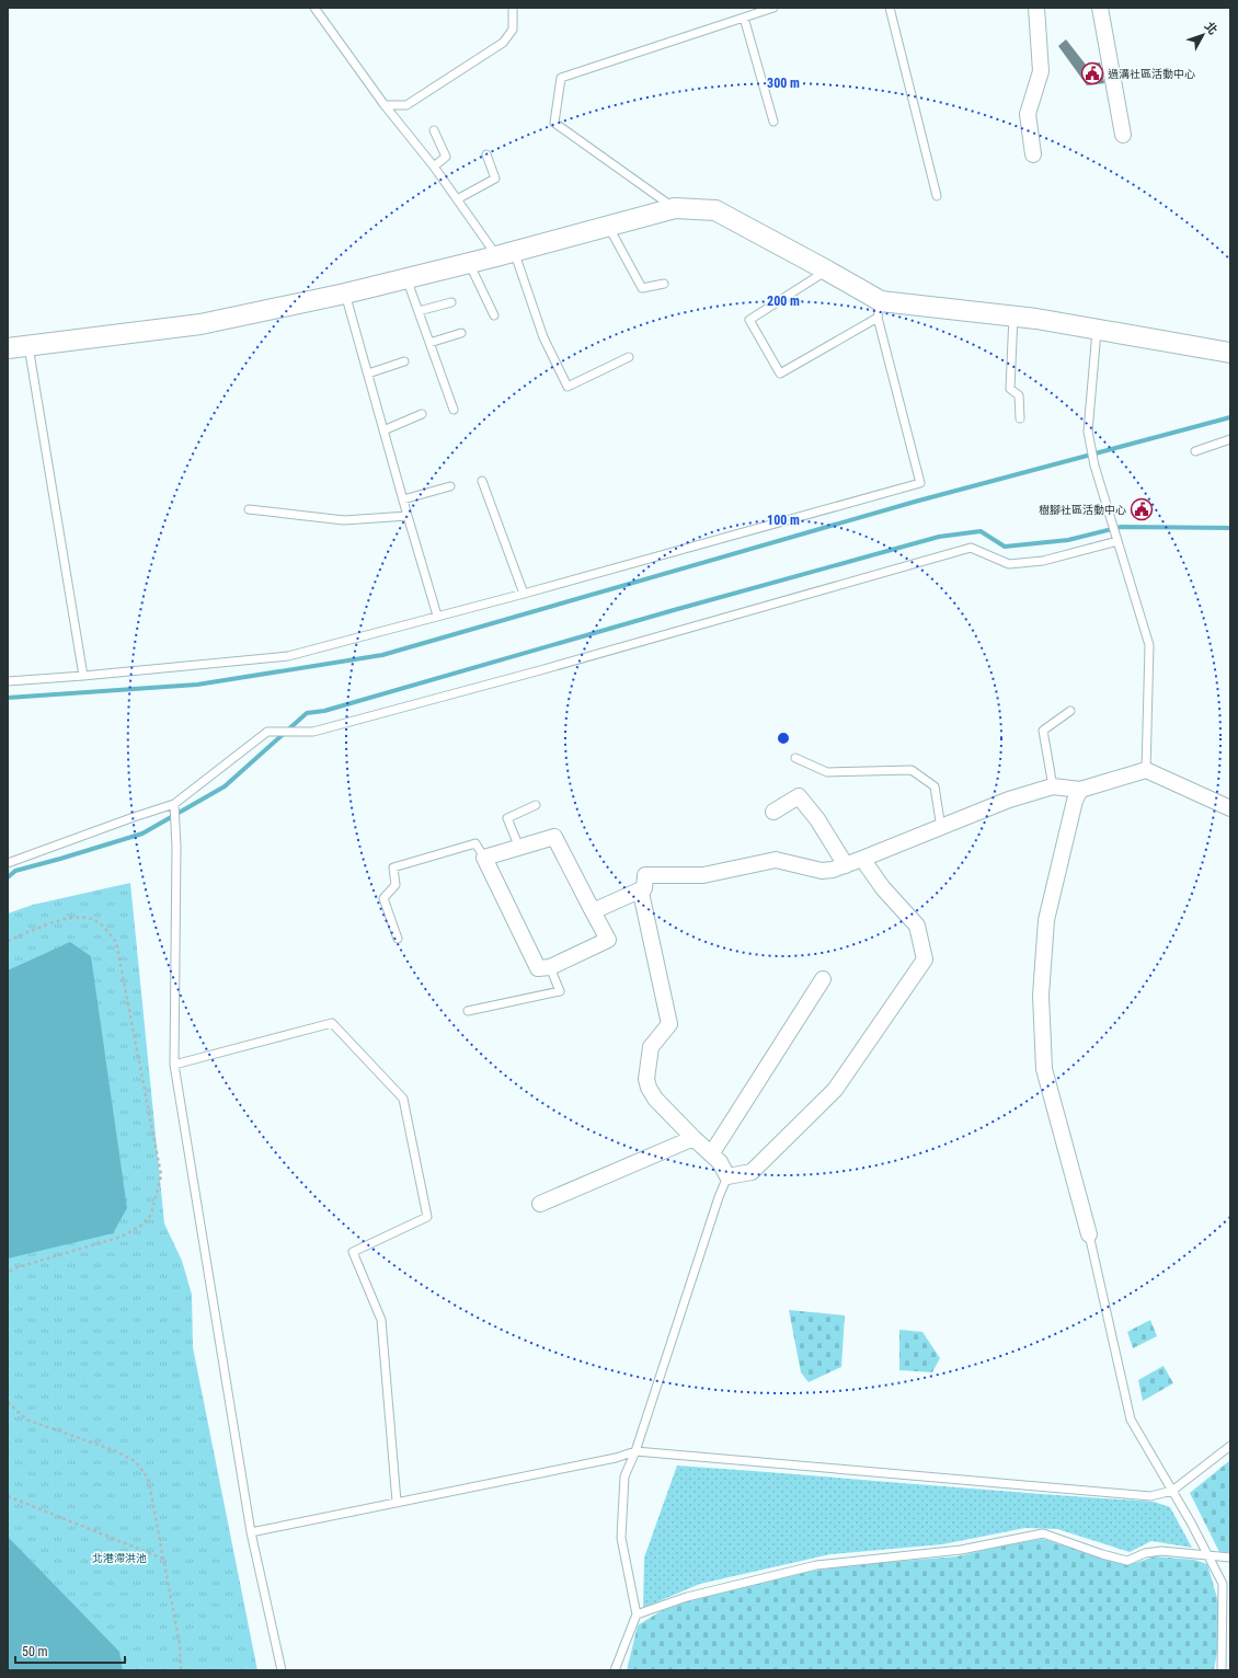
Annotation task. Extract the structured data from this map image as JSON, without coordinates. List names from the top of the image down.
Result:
{
  "parks": ["北港滯洪池"],
  "places": {
    "public building": ["過溝社區活動中心", "樹腳社區活動中心"]
  },
  "scale_bar": "50 m",
  "north": "top right",
  "rings": ["300 m", "200 m", "100 m"]
}
